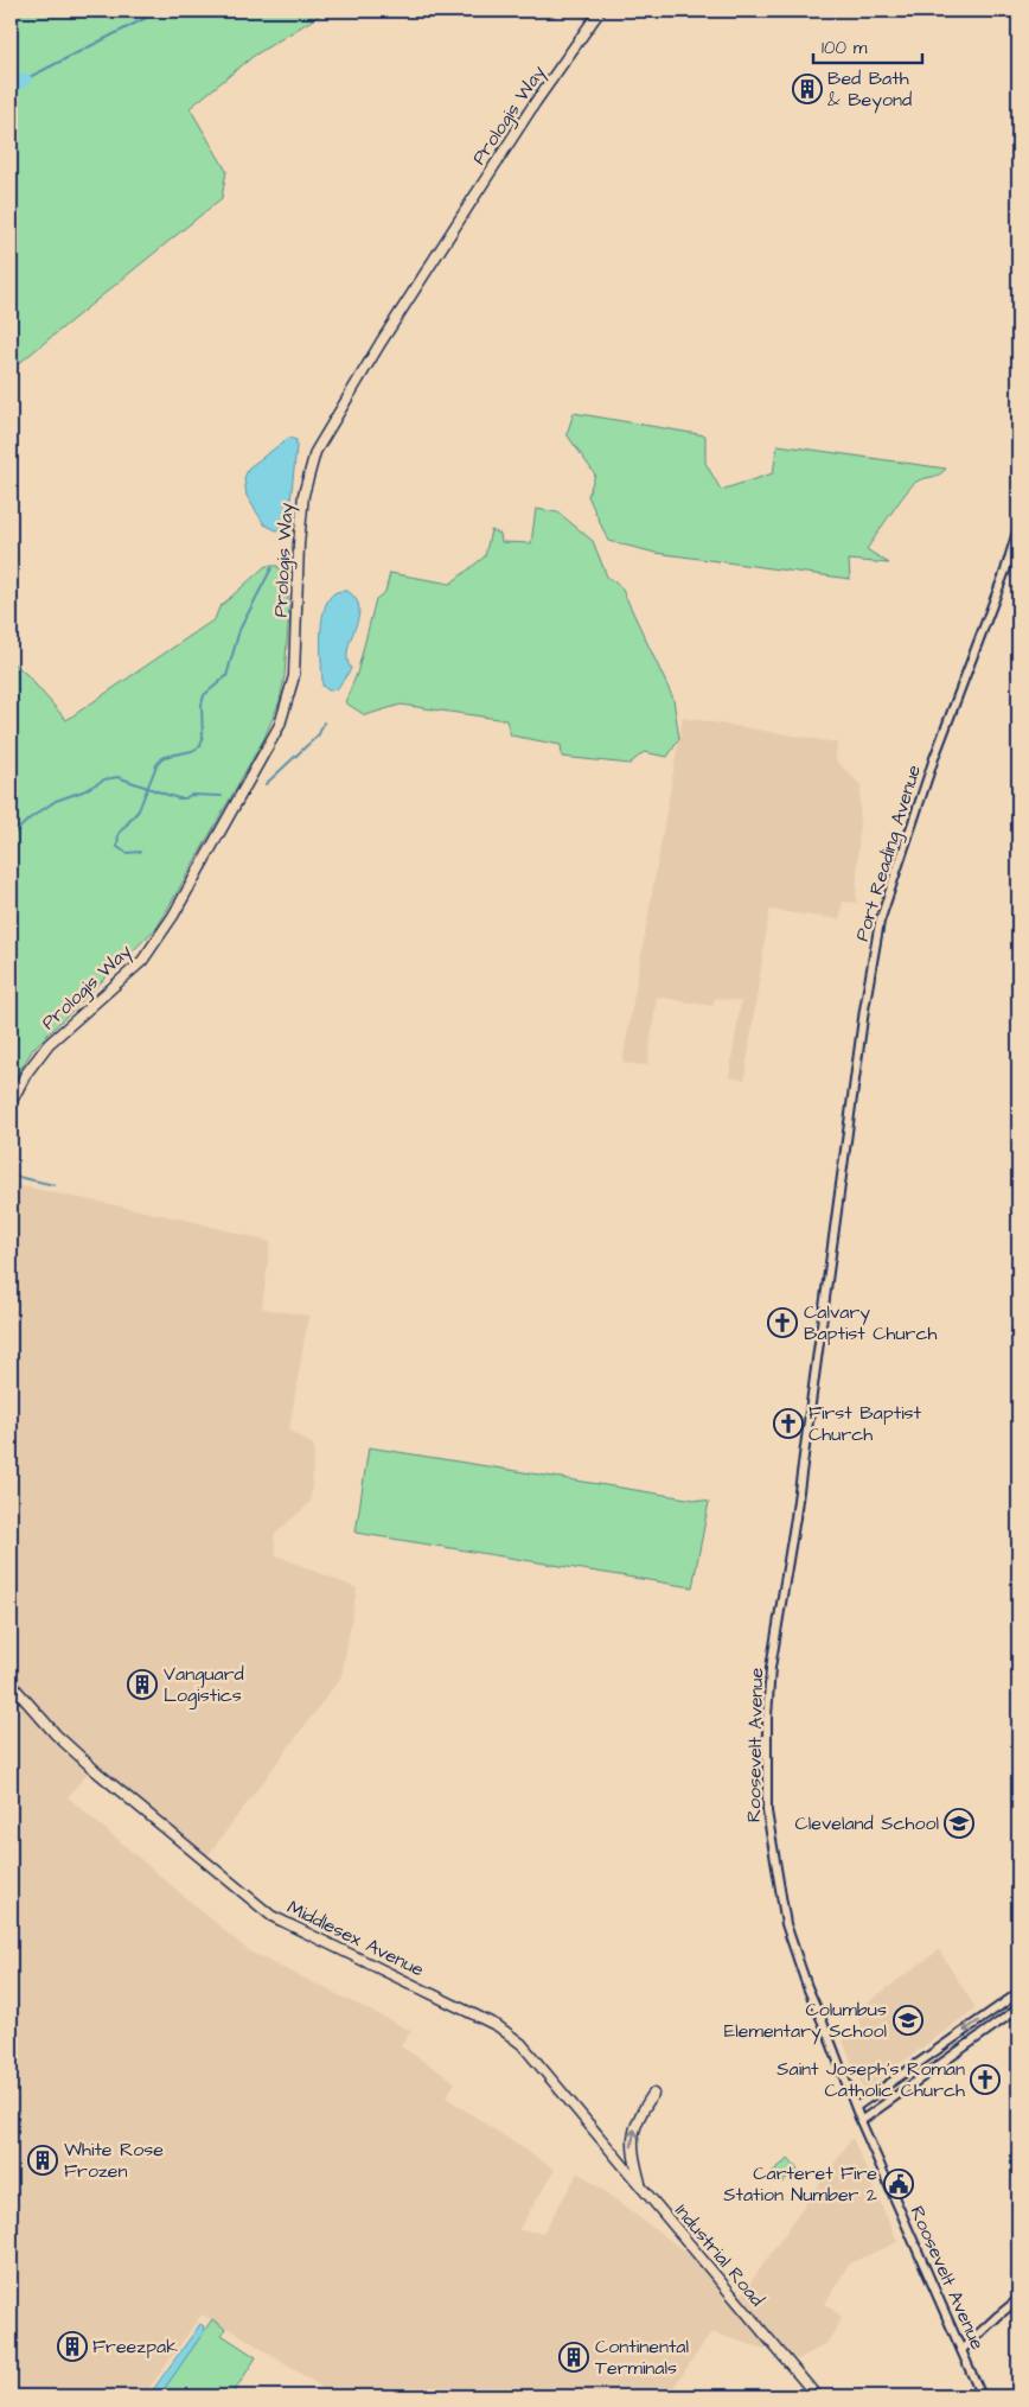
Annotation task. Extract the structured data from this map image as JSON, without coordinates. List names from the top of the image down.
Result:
{
  "streets": {
    "main road": ["Prologis Way", "Middlesex Avenue", "Industrial Road"],
    "street": ["Port Reading Avenue", "Roosevelt Avenue"]
  },
  "crossings": [
    ["Port Reading Avenue", "Roosevelt Avenue"],
    ["Middlesex Avenue", "Industrial Road"]
  ],
  "places": {
    "building": [
      "Bed Bath & Beyond",
      "Vanguard Logistics",
      "White Rose Frozen",
      "Freezpak",
      "Continental Terminals"
    ],
    "church": ["Calvary Baptist Church", "First Baptist Church", "Saint Joseph's Roman Catholic Church"],
    "school or university": ["Cleveland School", "Columbus Elementary School"],
    "public building": ["Carteret Fire Station Number 2"]
  },
  "scale_bar": "100 m"
}
